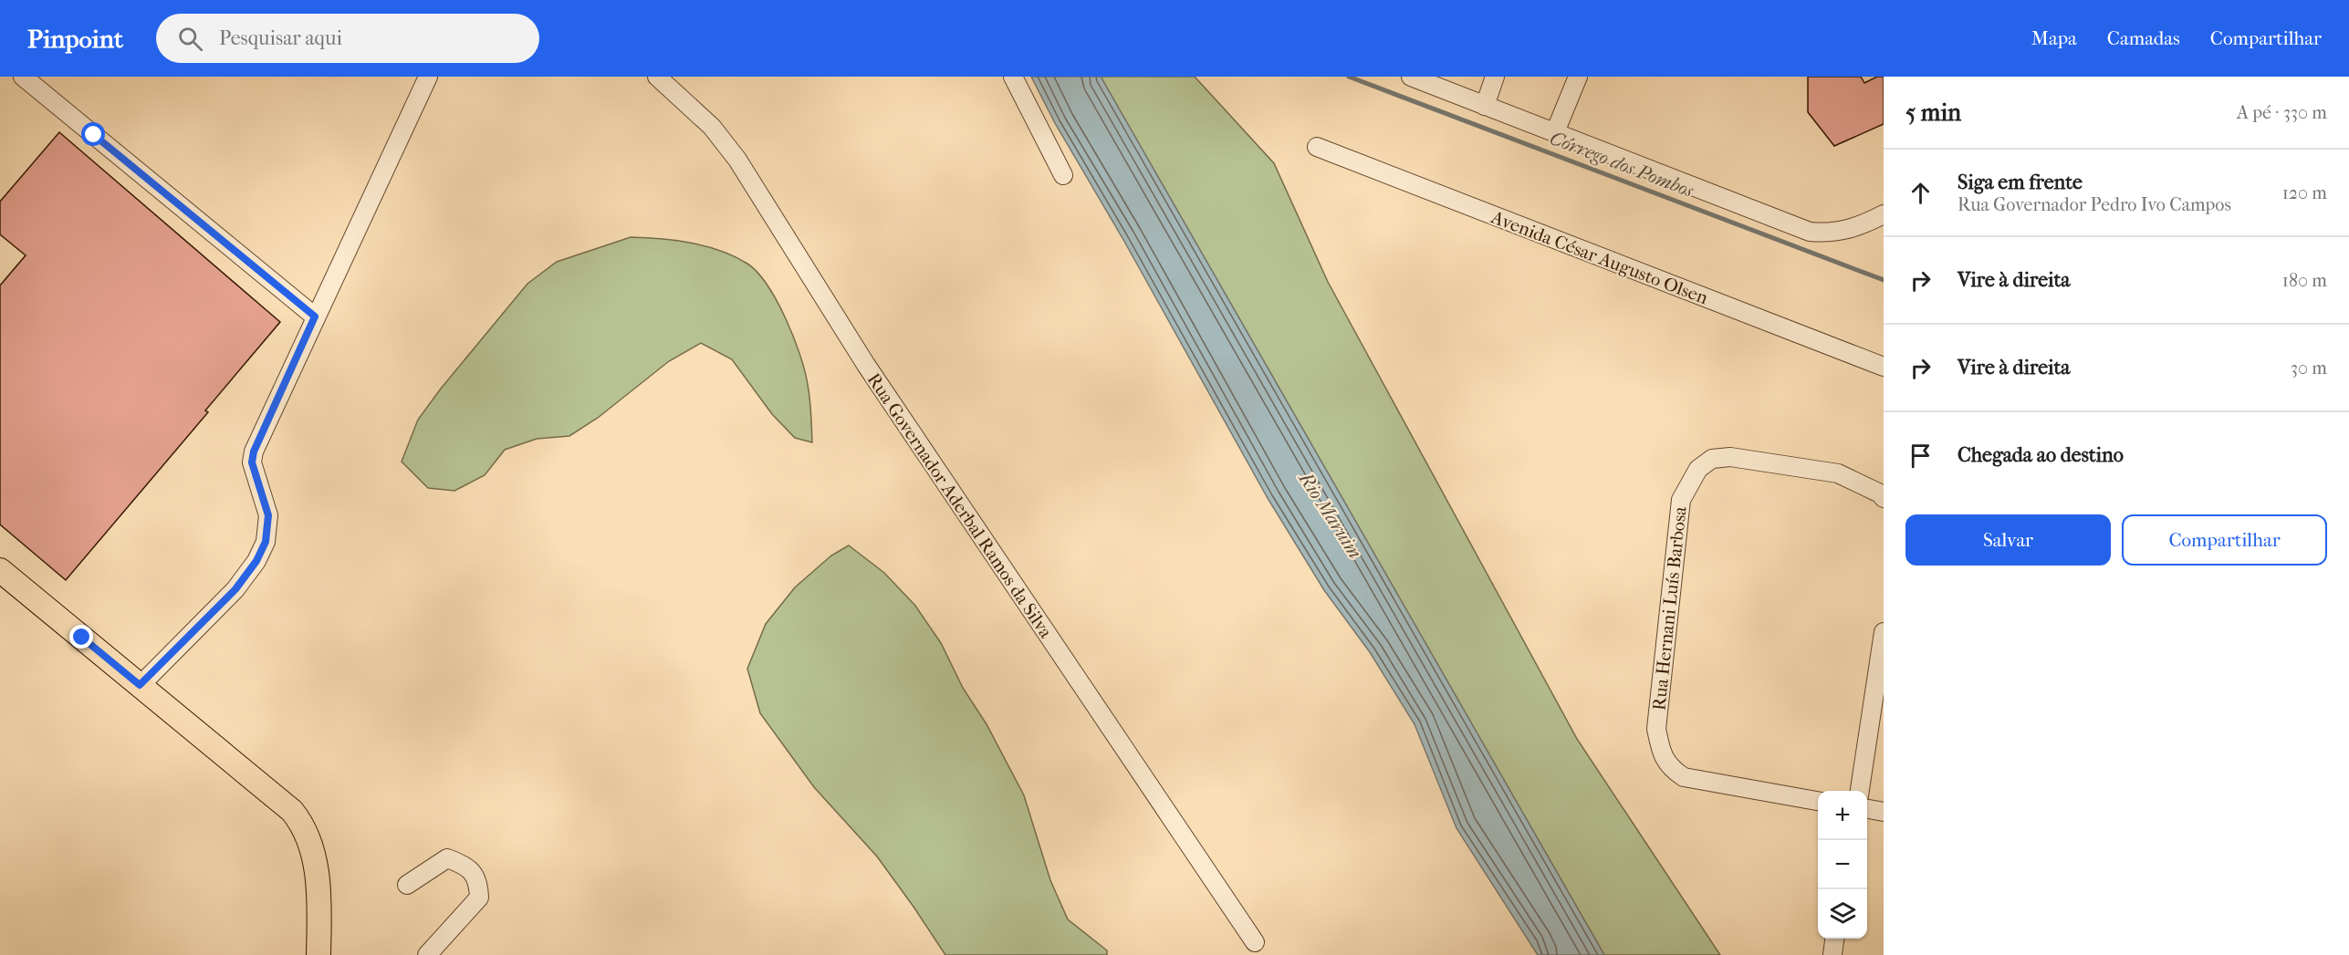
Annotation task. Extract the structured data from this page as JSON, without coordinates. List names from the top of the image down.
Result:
{
  "streets": {
    "street": ["Avenida César Augusto Olsen", "Rua Governador Aderbal Ramos da Silva", "Rua Hernani Luís Barbosa"]
  },
  "water": ["Córrego dos Pombos", "Rio Maruim"],
  "page": {
    "header": "Pinpoint",
    "search": "Pesquisar aqui",
    "nav": ["Mapa", "Camadas", "Compartilhar"],
    "heading": ["5 min", "A pé · 330 m"],
    "list": [
      ["Siga em frente", "Rua Governador Pedro Ivo Campos", "120 m"],
      ["Vire à direita", "180 m"],
      ["Vire à direita", "30 m"],
      "Chegada ao destino"
    ],
    "buttons": ["Salvar", "Compartilhar"],
    "map_buttons": ["+", "−"]
  }
}
